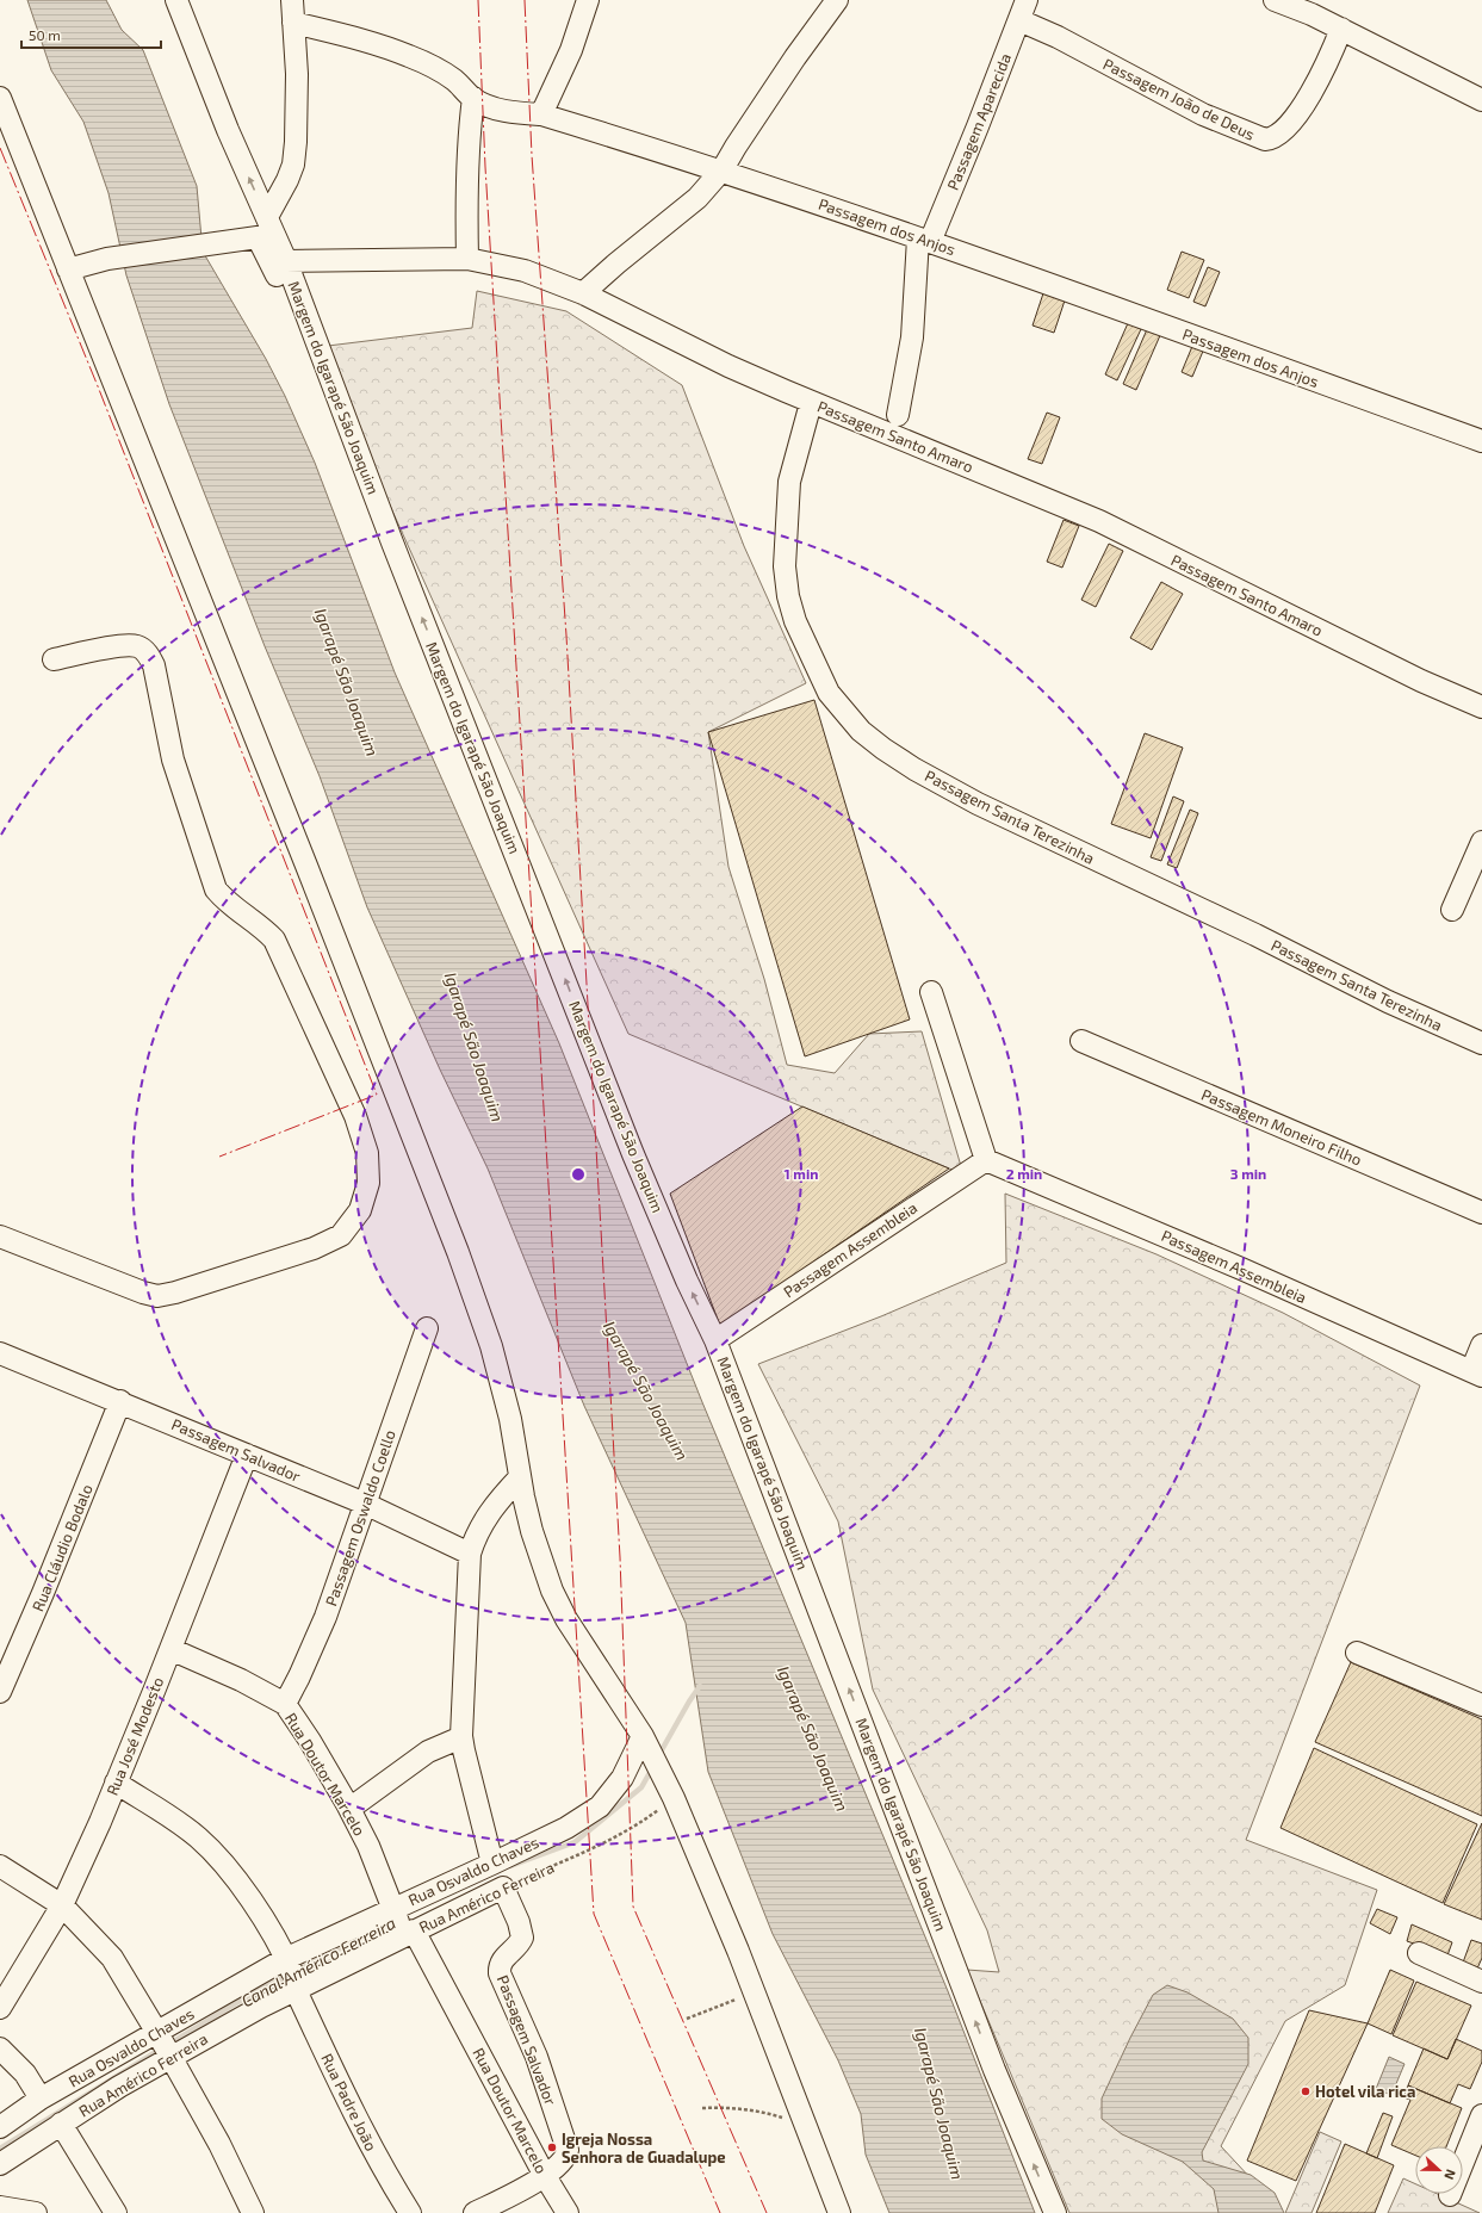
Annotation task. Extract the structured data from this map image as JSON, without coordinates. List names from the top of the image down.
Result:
{
  "streets": {
    "street": [
      "Passagem João de Deus",
      "Passagem Aparecida",
      "Passagem dos Anjos",
      "Margem do Igarapé São Joaquim",
      "Passagem Santo Amaro",
      "Passagem Santa Terezinha",
      "Passagem Moneiro Filho",
      "Passagem Assembleia",
      "Passagem Salvador",
      "Passagem Oswaldo Coello",
      "Rua Cláudio Bodalo",
      "Rua José Modesto",
      "Rua Doutor Marcelo",
      "Rua Osvaldo Chaves",
      "Rua Américo Ferreira",
      "Rua Padre João"
    ]
  },
  "crossings": [
    ["Passagem João de Deus", "Passagem Aparecida"],
    ["Passagem Aparecida", "Passagem dos Anjos"],
    ["Margem do Igarapé São Joaquim", "Passagem Santo Amaro"],
    ["Margem do Igarapé São Joaquim", "Passagem Assembleia"],
    ["Passagem Santo Amaro", "Passagem Santa Terezinha"],
    ["Passagem Salvador", "Passagem Oswaldo Coello"],
    ["Passagem Salvador", "Rua Cláudio Bodalo"],
    ["Passagem Salvador", "Rua José Modesto"],
    ["Passagem Salvador", "Rua Doutor Marcelo"],
    ["Passagem Salvador", "Rua Américo Ferreira"],
    ["Passagem Oswaldo Coello", "Rua Doutor Marcelo"],
    ["Rua José Modesto", "Rua Doutor Marcelo"],
    ["Rua José Modesto", "Rua Padre João"],
    ["Rua Doutor Marcelo", "Rua Osvaldo Chaves"],
    ["Rua Doutor Marcelo", "Rua Américo Ferreira"],
    ["Rua Osvaldo Chaves", "Rua Américo Ferreira"],
    ["Rua Osvaldo Chaves", "Rua Padre João"],
    ["Rua Américo Ferreira", "Rua Padre João"]
  ],
  "one_way": ["Margem do Igarapé São Joaquim"],
  "water": ["Igarapé São Joaquim", "Canal Américo Ferreira"],
  "places": ["Hotel vila rica", "Igreja Nossa Senhora de Guadalupe"],
  "scale_bar": "50 m",
  "north": "right",
  "rings": ["1 min", "2 min", "3 min"]
}
